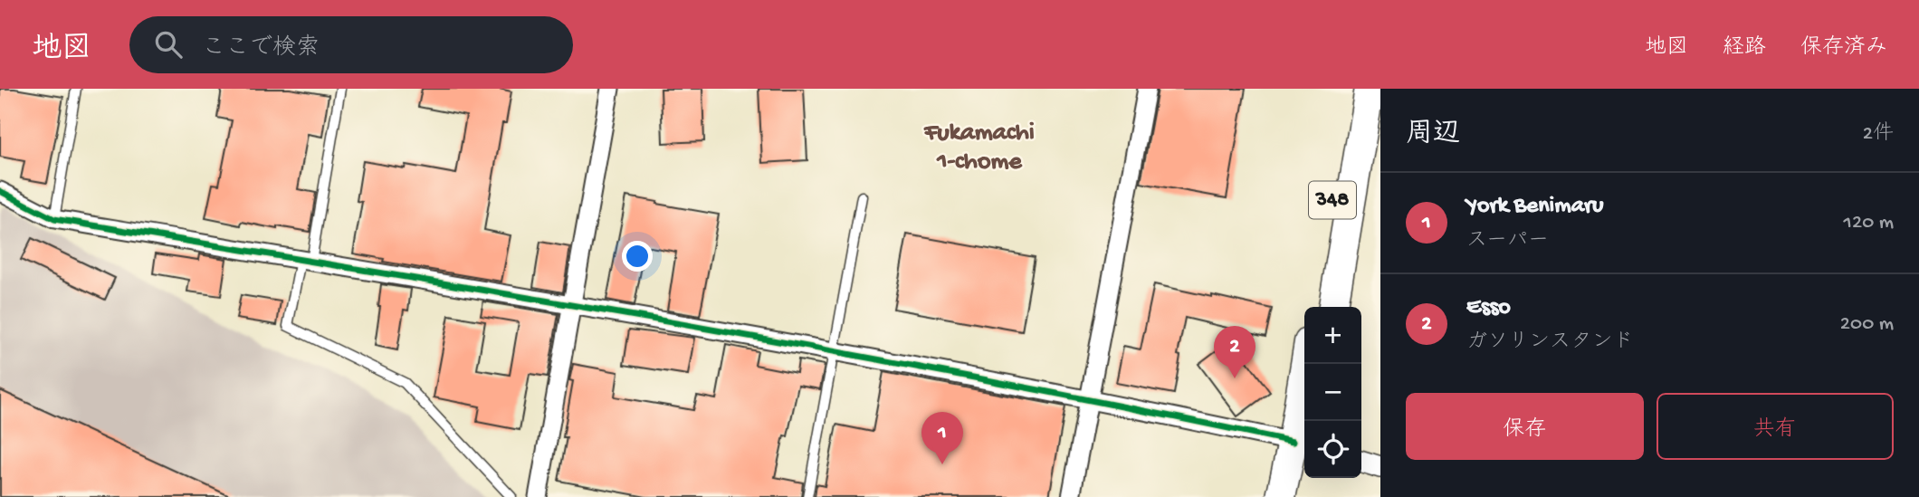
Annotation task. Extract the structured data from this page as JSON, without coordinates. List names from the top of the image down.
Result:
{
  "streets": {
    "highway": ["348"]
  },
  "districts": ["Fukamachi 1-chome"],
  "page": {
    "header": "地図",
    "search": "ここで検索",
    "nav": ["地図", "経路", "保存済み"],
    "heading": ["周辺", "2件"],
    "list": [
      {
        "mark": "1",
        "name": "York Benimaru",
        "note": "スーパー",
        "value": "120 m"
      },
      {
        "mark": "2",
        "name": "Esso",
        "note": "ガソリンスタンド",
        "value": "200 m"
      }
    ],
    "map_buttons": ["+", "−"],
    "pins": ["2", "1"],
    "buttons": ["保存", "共有"]
  }
}
